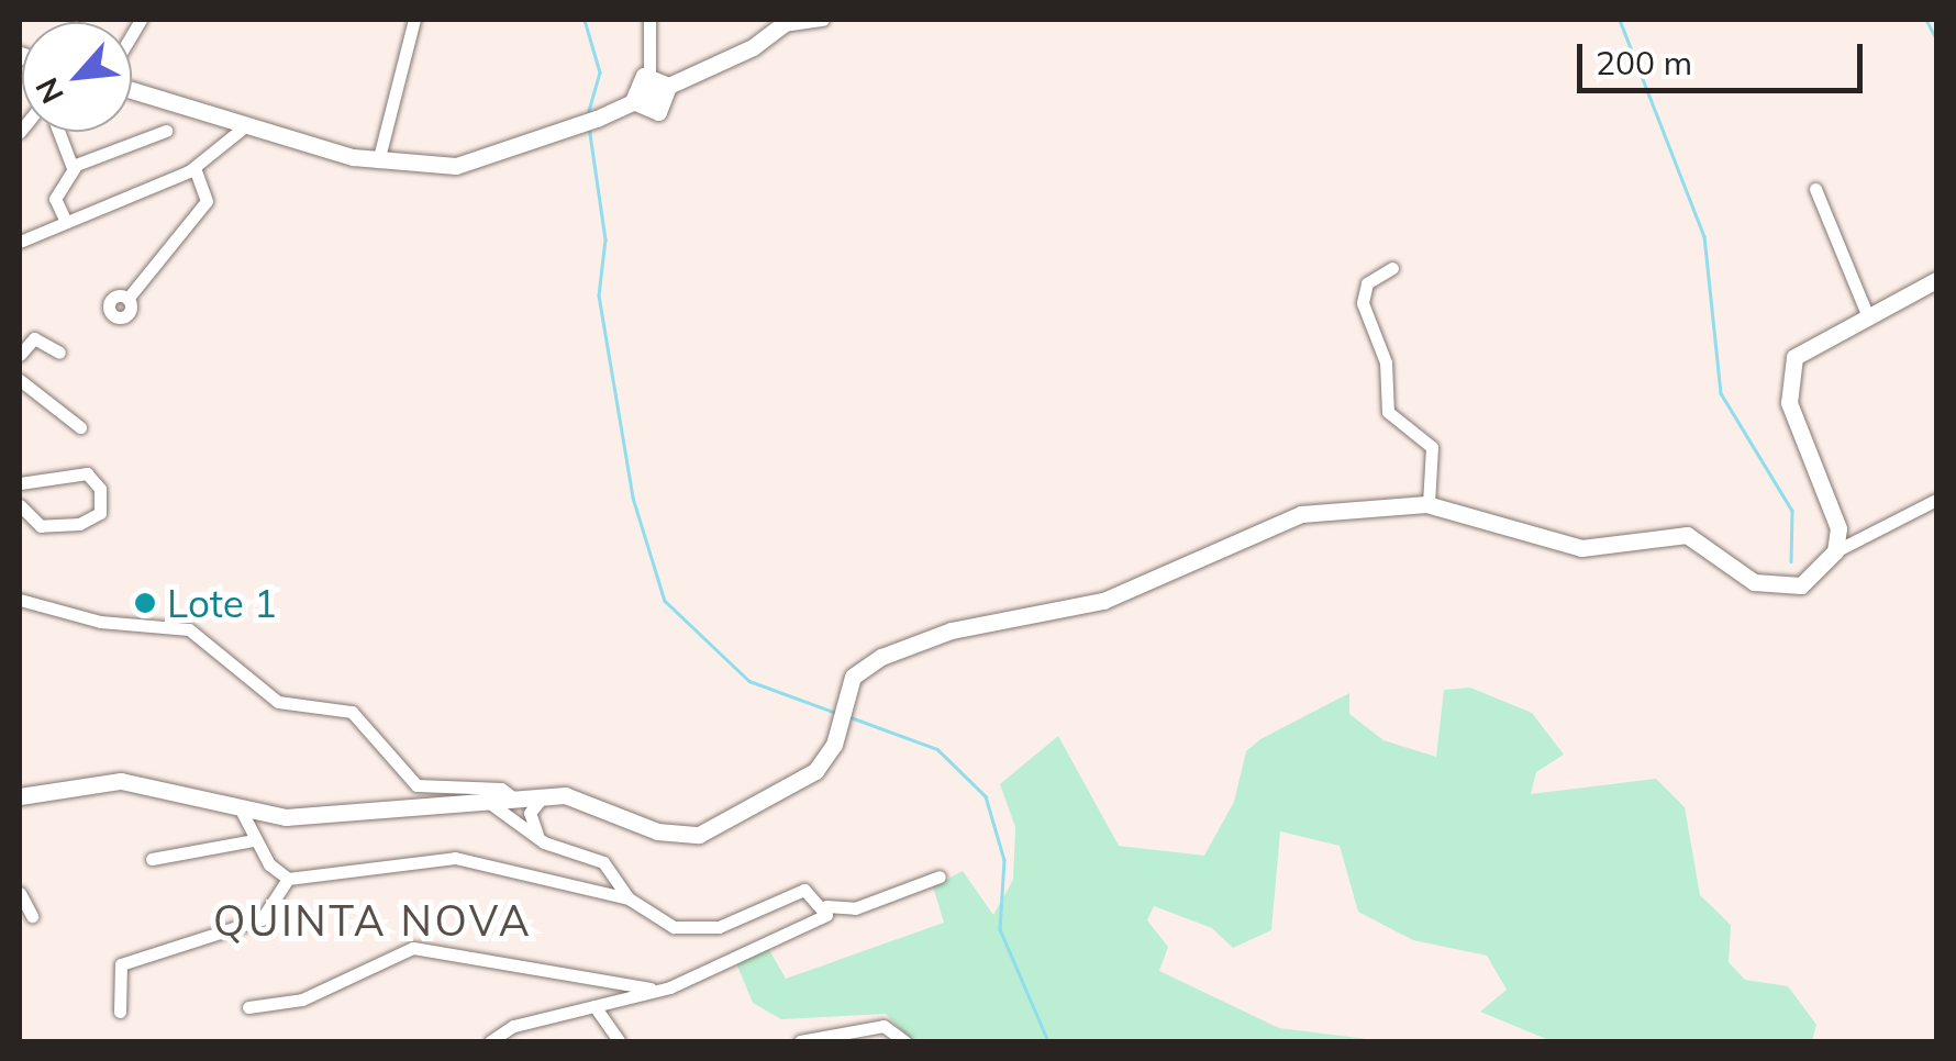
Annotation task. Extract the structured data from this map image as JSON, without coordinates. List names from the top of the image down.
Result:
{
  "districts": ["QUINTA NOVA"],
  "places": ["Lote 1"],
  "scale_bar": "200 m",
  "north": "bottom left"
}
